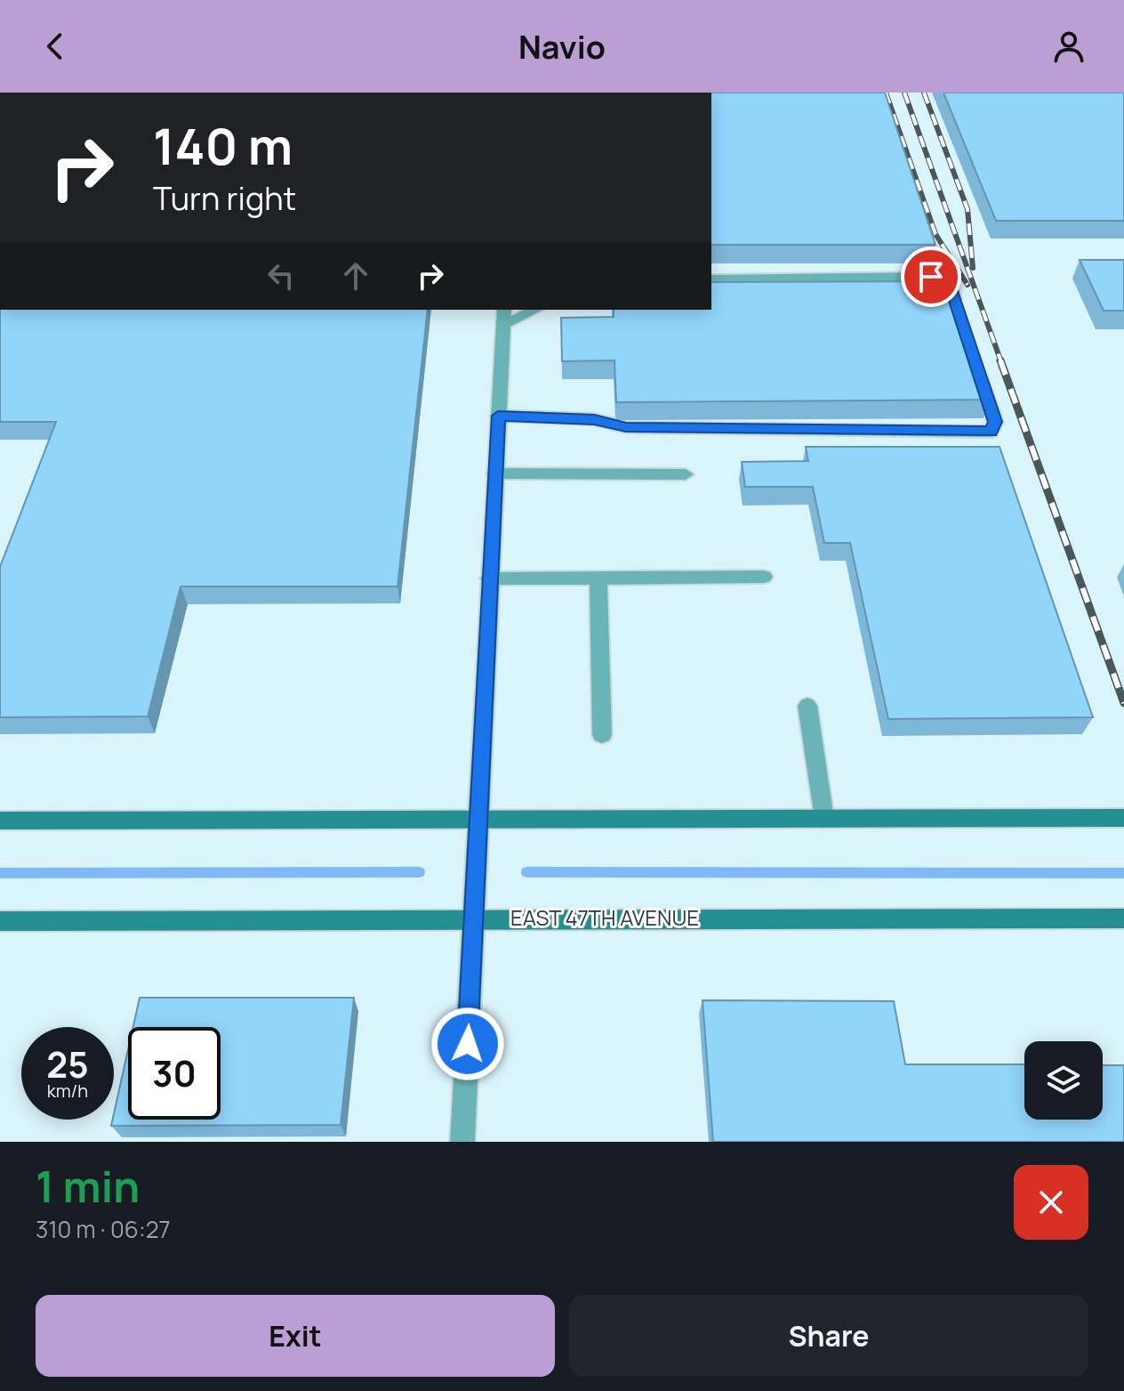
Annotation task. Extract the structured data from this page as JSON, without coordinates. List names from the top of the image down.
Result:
{
  "streets": {
    "main road": ["EAST 47TH AVENUE"]
  },
  "page": {
    "header": "Navio",
    "turn": ["140 m", "Turn right"],
    "speed": "25 km/h",
    "limit": "30",
    "heading": ["1 min", "310 m · 06:27"],
    "buttons": ["Exit", "Share"]
  }
}
